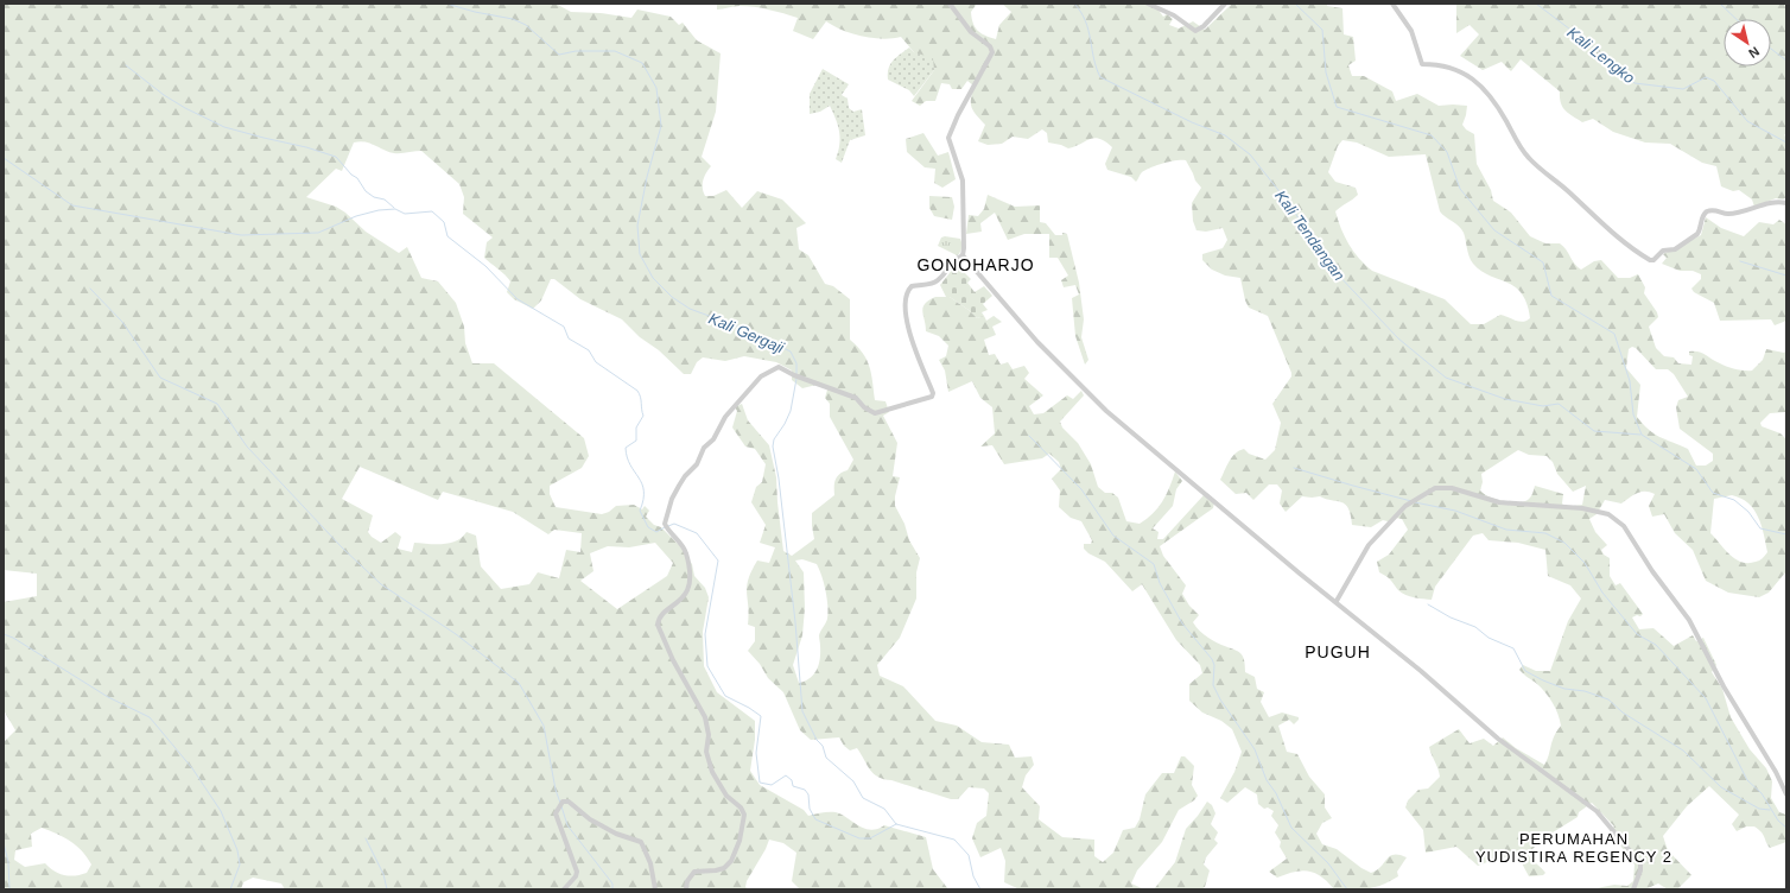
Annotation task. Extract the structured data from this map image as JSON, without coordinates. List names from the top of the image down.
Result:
{
  "districts": ["GONOHARJO", "PUGUH", "PERUMAHAN YUDISTIRA REGENCY 2"],
  "water": ["Kali Lengko", "Kali Tendangan", "Kali Gergaji"],
  "north": "bottom right"
}
